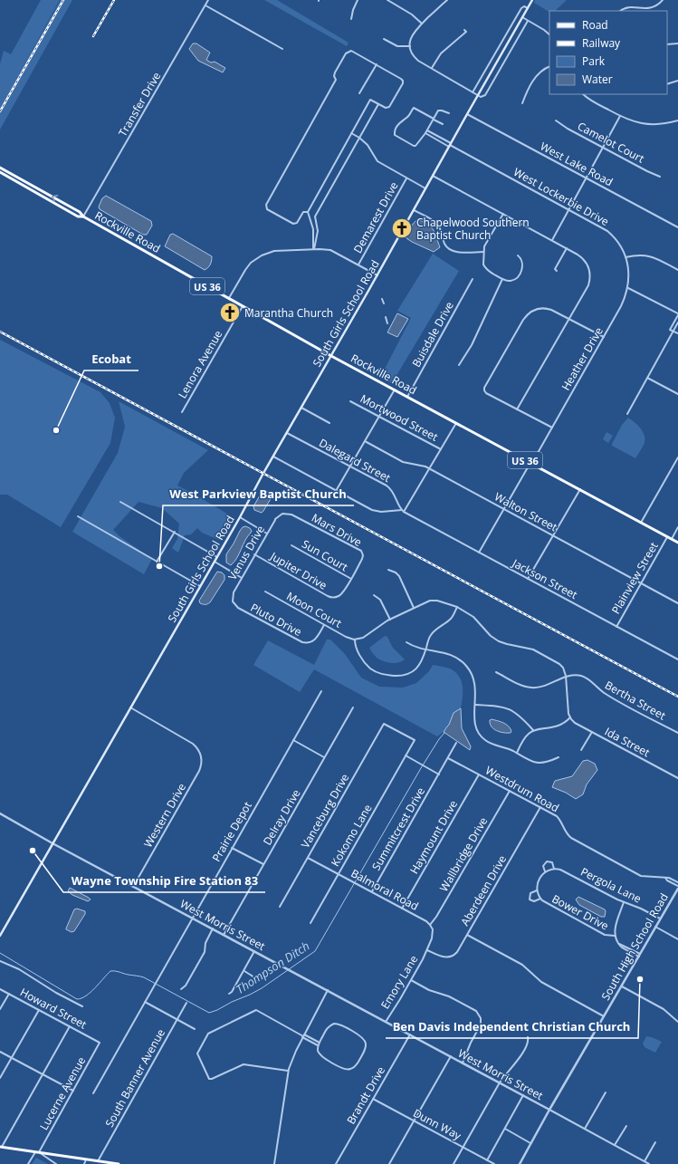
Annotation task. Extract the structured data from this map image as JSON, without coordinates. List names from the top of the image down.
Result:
{
  "streets": {
    "main road": ["Rockville Road", "US 36", "South Girls School Road"],
    "street": [
      "Transfer Drive",
      "Camelot Court",
      "West Lake Road",
      "West Lockerbie Drive",
      "Demarest Drive",
      "Buisdale Drive",
      "Heather Drive",
      "Lenora Avenue",
      "Mortwood Street",
      "Dalegard Street",
      "Walton Street",
      "Mars Drive",
      "Venus Drive",
      "Sun Court",
      "Jupiter Drive",
      "Plainview Street",
      "Jackson Street",
      "Moon Court",
      "Pluto Drive",
      "Bertha Street",
      "Ida Street",
      "Westdrum Road",
      "Vanceburg Drive",
      "Western Drive",
      "Delray Drive",
      "Summitcrest Drive",
      "Prairie Depot",
      "Kokomo Lane",
      "Haymount Drive",
      "Wallbridge Drive",
      "Pergola Lane",
      "Balmoral Road",
      "Aberdeen Drive",
      "Bower Drive",
      "West Morris Street",
      "South High School Road",
      "Emory Lane",
      "Howard Street",
      "South Banner Avenue",
      "Lucerne Avenue",
      "Brandt Drive",
      "Dunn Way"
    ]
  },
  "crossings": [
    ["Transfer Drive", "Rockville Road"],
    ["West Lake Road", "South Girls School Road"],
    ["West Lockerbie Drive", "South Girls School Road"],
    ["West Lockerbie Drive", "Heather Drive"],
    ["Rockville Road", "South Girls School Road"],
    ["Rockville Road", "Buisdale Drive"],
    ["Rockville Road", "Heather Drive"],
    ["Rockville Road", "Lenora Avenue"],
    ["Rockville Road", "Plainview Street"],
    ["South Girls School Road", "Dalegard Street"],
    ["South Girls School Road", "Western Drive"],
    ["South Girls School Road", "West Morris Street"],
    ["Heather Drive", "Walton Street"],
    ["Heather Drive", "Jackson Street"],
    ["Dalegard Street", "Jackson Street"],
    ["Walton Street", "Plainview Street"],
    ["Mars Drive", "Venus Drive"],
    ["Mars Drive", "Sun Court"],
    ["Mars Drive", "Jupiter Drive"],
    ["Venus Drive", "Jupiter Drive"],
    ["Venus Drive", "Pluto Drive"],
    ["Sun Court", "Jupiter Drive"],
    ["Plainview Street", "Jackson Street"],
    ["Moon Court", "Pluto Drive"],
    ["Westdrum Road", "Haymount Drive"],
    ["Westdrum Road", "Wallbridge Drive"],
    ["Westdrum Road", "Aberdeen Drive"],
    ["Westdrum Road", "South High School Road"],
    ["Vanceburg Drive", "Kokomo Lane"],
    ["Vanceburg Drive", "Balmoral Road"],
    ["Western Drive", "West Morris Street"],
    ["Delray Drive", "West Morris Street"],
    ["Summitcrest Drive", "Balmoral Road"],
    ["Prairie Depot", "West Morris Street"],
    ["Kokomo Lane", "Balmoral Road"],
    ["Haymount Drive", "Balmoral Road"],
    ["Wallbridge Drive", "Balmoral Road"],
    ["Pergola Lane", "Bower Drive"],
    ["Pergola Lane", "South High School Road"],
    ["Aberdeen Drive", "Emory Lane"],
    ["West Morris Street", "South High School Road"],
    ["West Morris Street", "Emory Lane"],
    ["West Morris Street", "Brandt Drive"],
    ["Howard Street", "Lucerne Avenue"],
    ["Brandt Drive", "Dunn Way"]
  ],
  "water": ["Thompson Ditch"],
  "places": {
    "church": ["Chapelwood Southern Baptist Church", "Marantha Church"],
    "other": [
      "Ecobat",
      "West Parkview Baptist Church",
      "Wayne Township Fire Station 83",
      "Ben Davis Independent Christian Church"
    ]
  },
  "legend": [
    "Road",
    "Railway",
    "Park",
    "Water"
  ]
}
